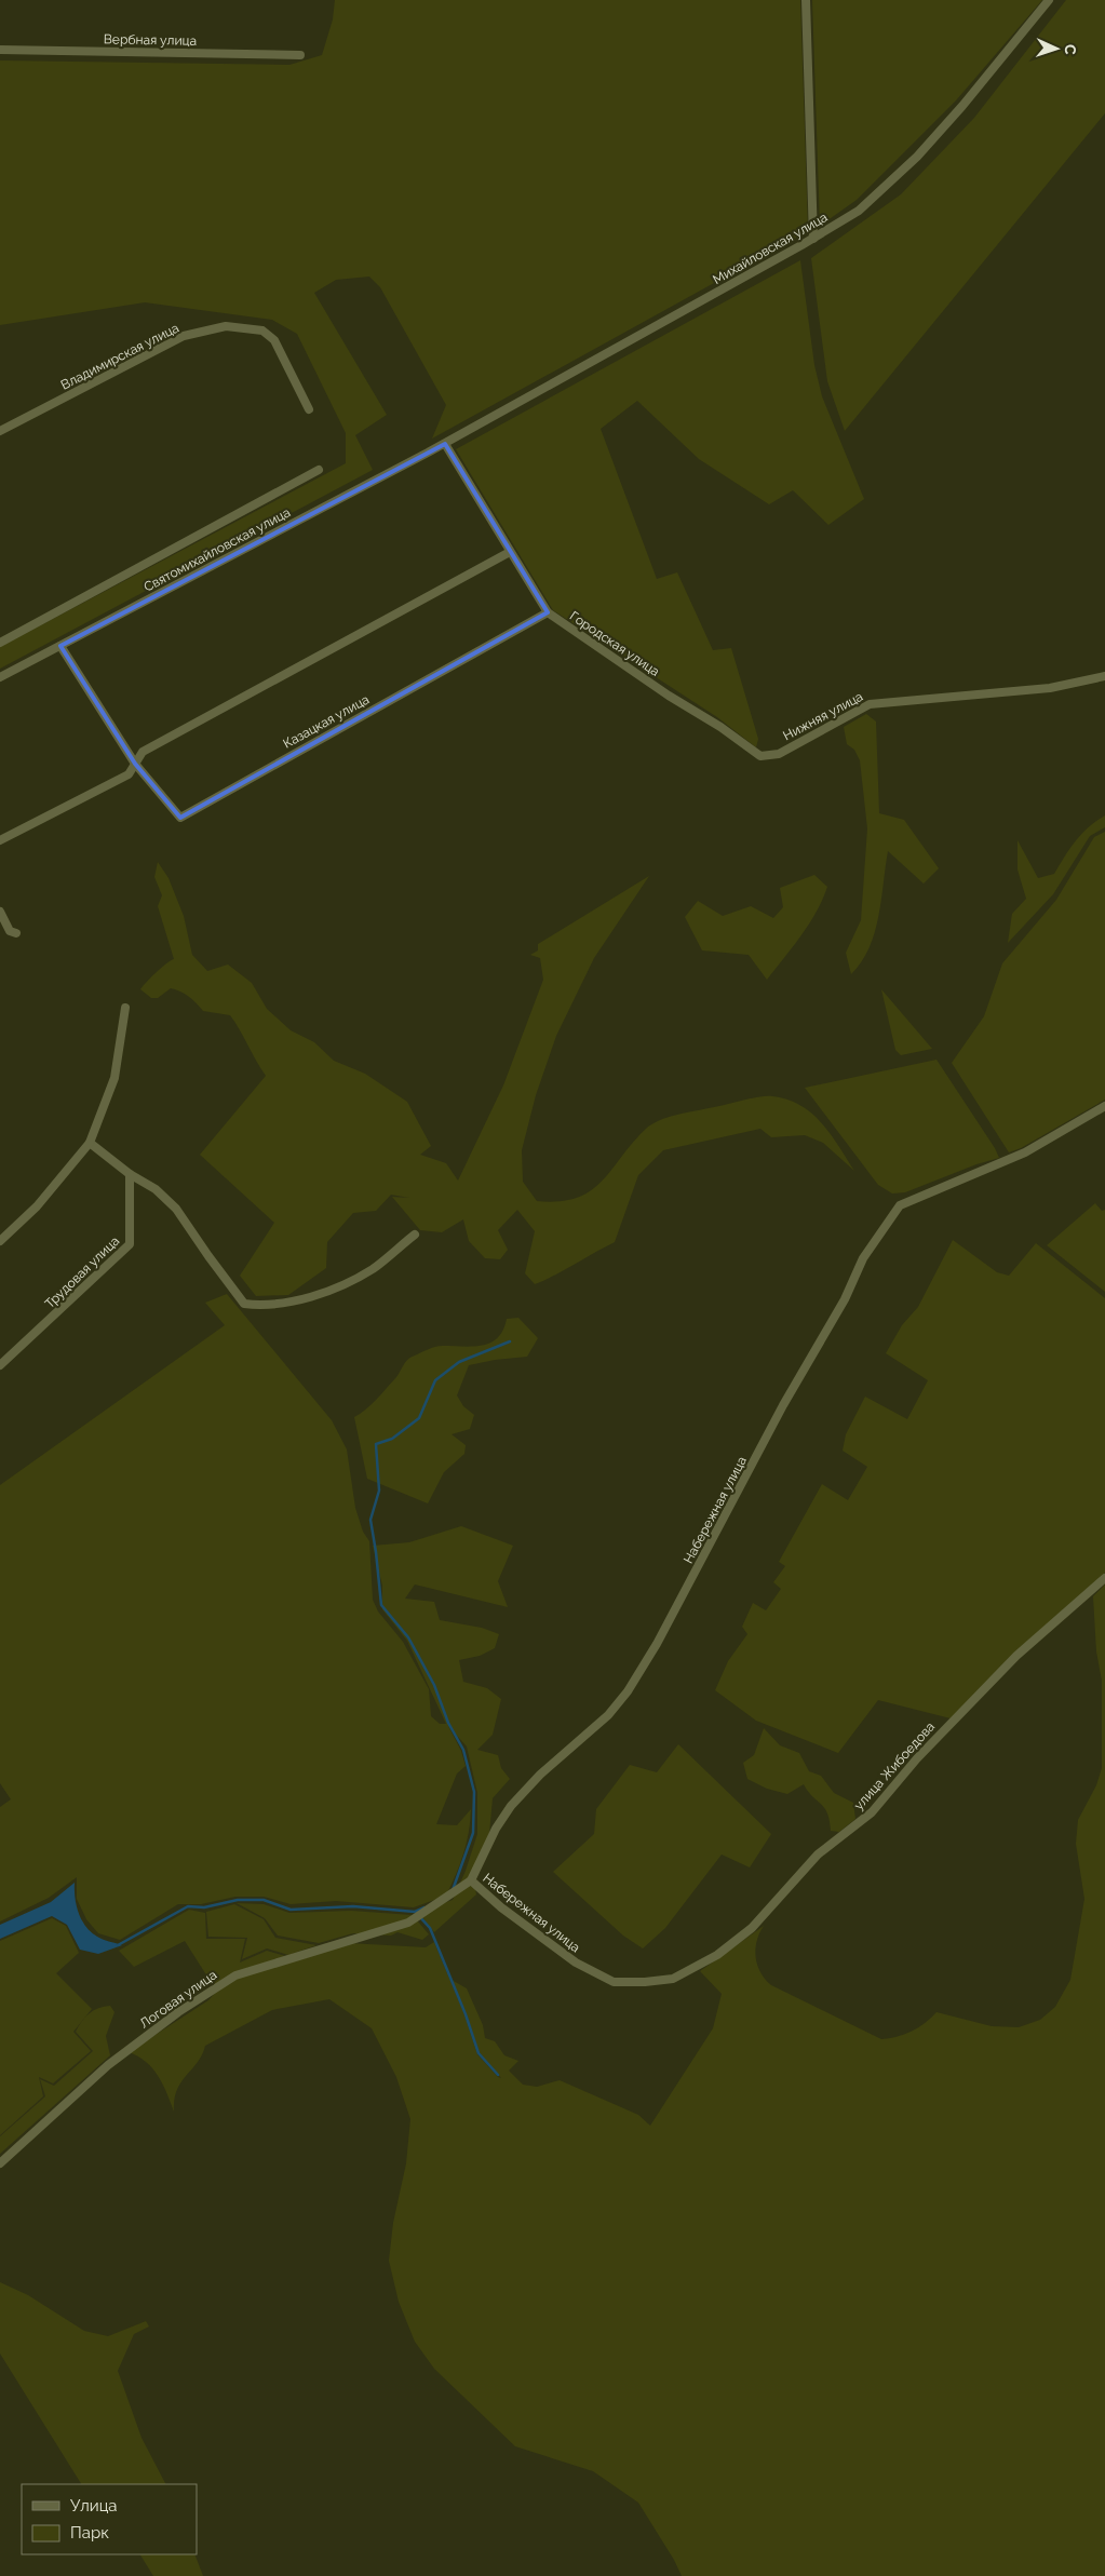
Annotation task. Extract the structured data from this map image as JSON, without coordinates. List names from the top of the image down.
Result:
{
  "streets": {
    "street": [
      "Вербная улица",
      "Михайловская улица",
      "Владимирская улица",
      "Святомихайловская улица",
      "Городская улица",
      "Нижняя улица",
      "Казацкая улица",
      "Трудовая улица",
      "Набережная улица",
      "улица Жибоедова",
      "Логовая улица"
    ]
  },
  "crossings": [
    ["Михайловская улица", "Святомихайловская улица"],
    ["Святомихайловская улица", "Казацкая улица"],
    ["Городская улица", "Нижняя улица"],
    ["Городская улица", "Казацкая улица"],
    ["Набережная улица", "улица Жибоедова"],
    ["Набережная улица", "Логовая улица"]
  ],
  "legend": ["Улица", "Парк"],
  "north": "right"
}
